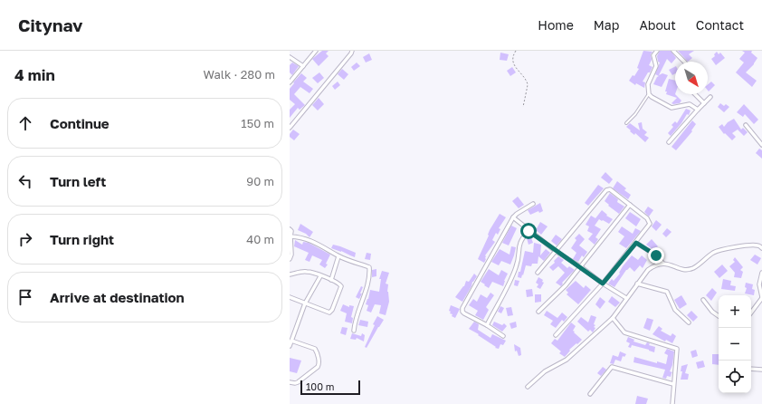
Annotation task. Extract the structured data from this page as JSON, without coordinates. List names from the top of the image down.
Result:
{
  "scale_bar": "100 m",
  "north": "bottom right",
  "page": {
    "header": "Citynav",
    "nav": [
      "Home",
      "Map",
      "About",
      "Contact"
    ],
    "heading": ["4 min", "Walk · 280 m"],
    "list": [
      ["Continue", "150 m"],
      ["Turn left", "90 m"],
      ["Turn right", "40 m"],
      "Arrive at destination"
    ],
    "map_buttons": ["+", "−"],
    "scale": "100 m"
  }
}
